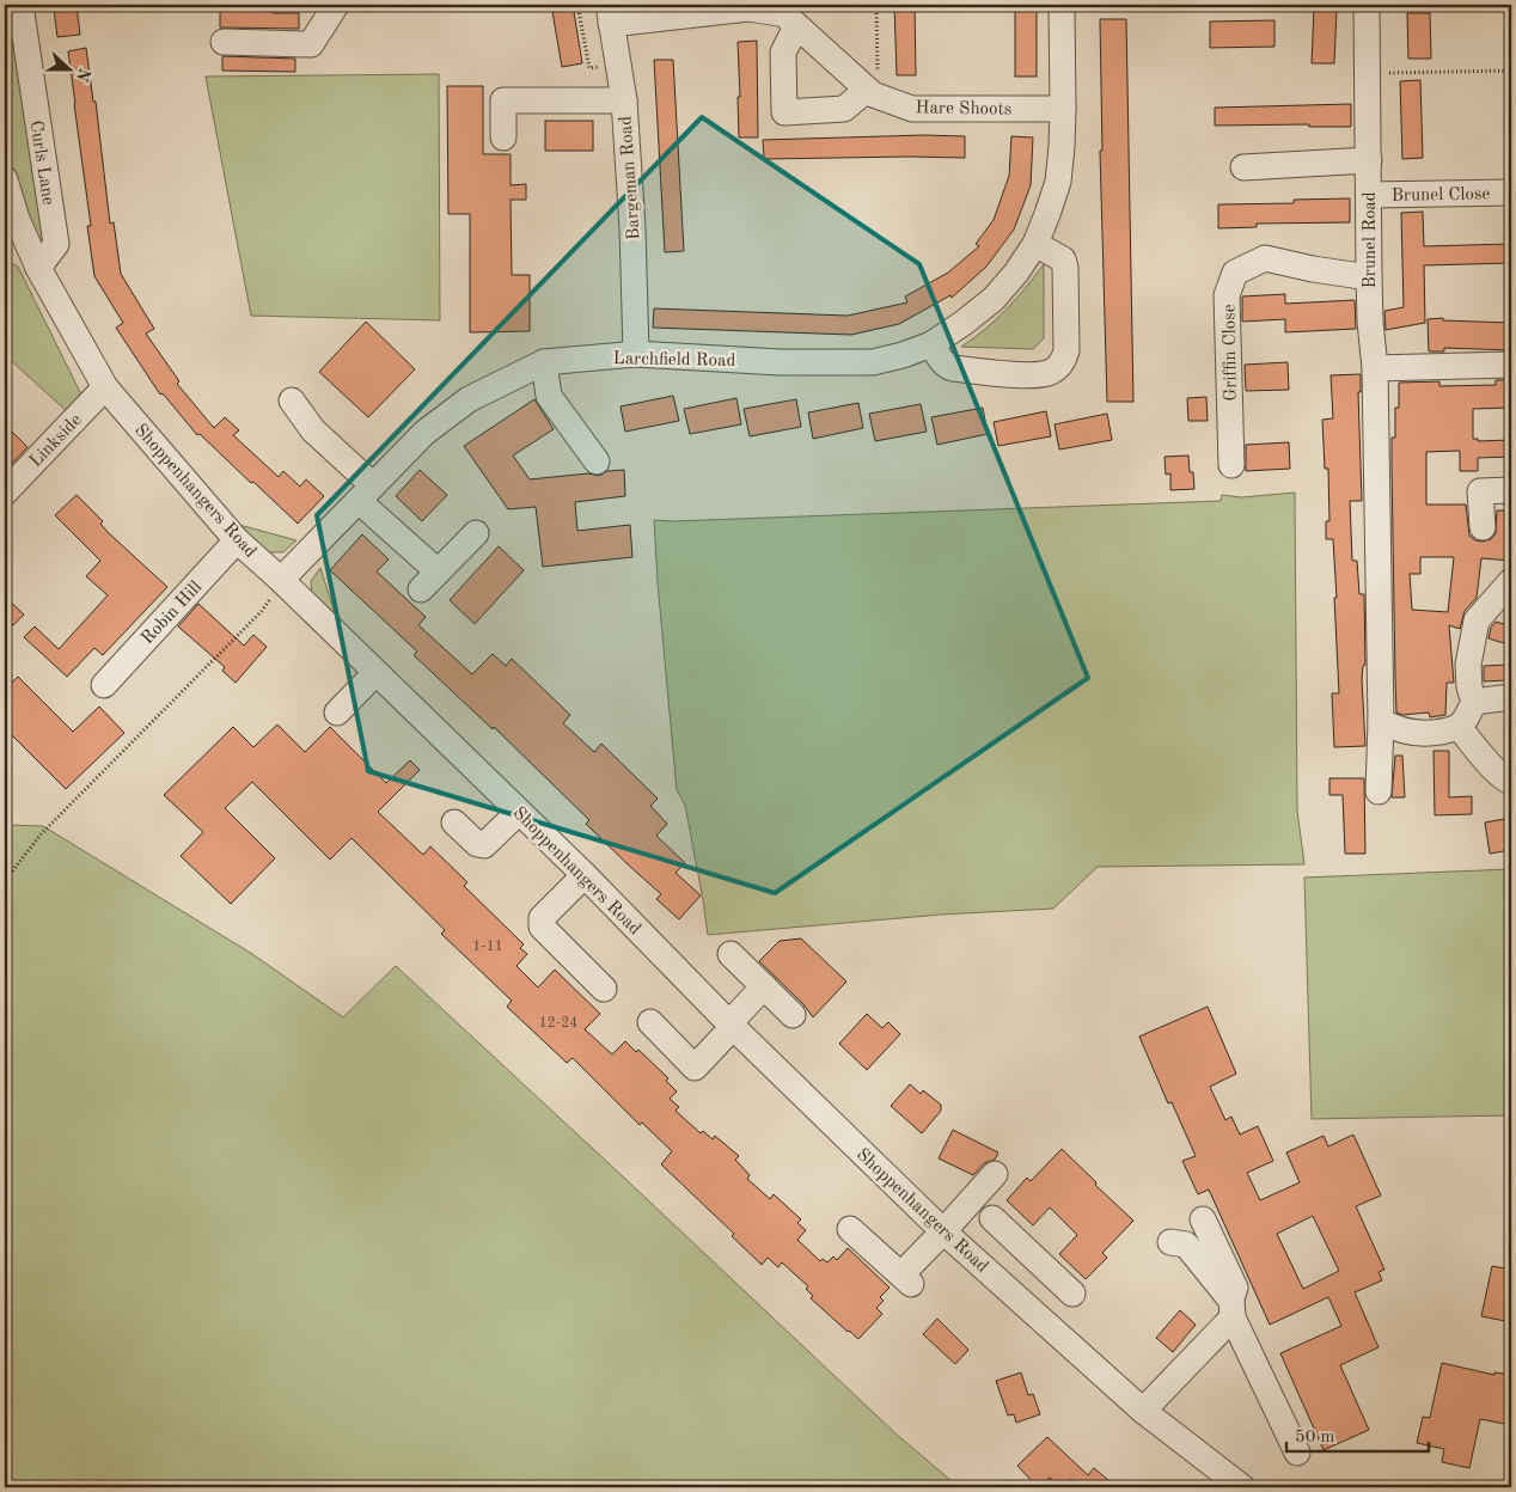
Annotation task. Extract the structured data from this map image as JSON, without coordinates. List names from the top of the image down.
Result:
{
  "streets": {
    "street": [
      "Hare Shoots",
      "Curls Lane",
      "Bargeman Road",
      "Brunel Close",
      "Brunel Road",
      "Griffin Close",
      "Larchfield Road",
      "Linkside",
      "Shoppenhangers Road",
      "Robin Hill"
    ]
  },
  "crossings": [
    ["Hare Shoots", "Bargeman Road"],
    ["Hare Shoots", "Larchfield Road"],
    ["Curls Lane", "Shoppenhangers Road"],
    ["Bargeman Road", "Larchfield Road"],
    ["Brunel Close", "Brunel Road"],
    ["Brunel Road", "Griffin Close"],
    ["Larchfield Road", "Shoppenhangers Road"],
    ["Linkside", "Shoppenhangers Road"],
    ["Shoppenhangers Road", "Robin Hill"]
  ],
  "house_numbers": ["1-11", "12-24"],
  "scale_bar": "50 m",
  "north": "right"
}
